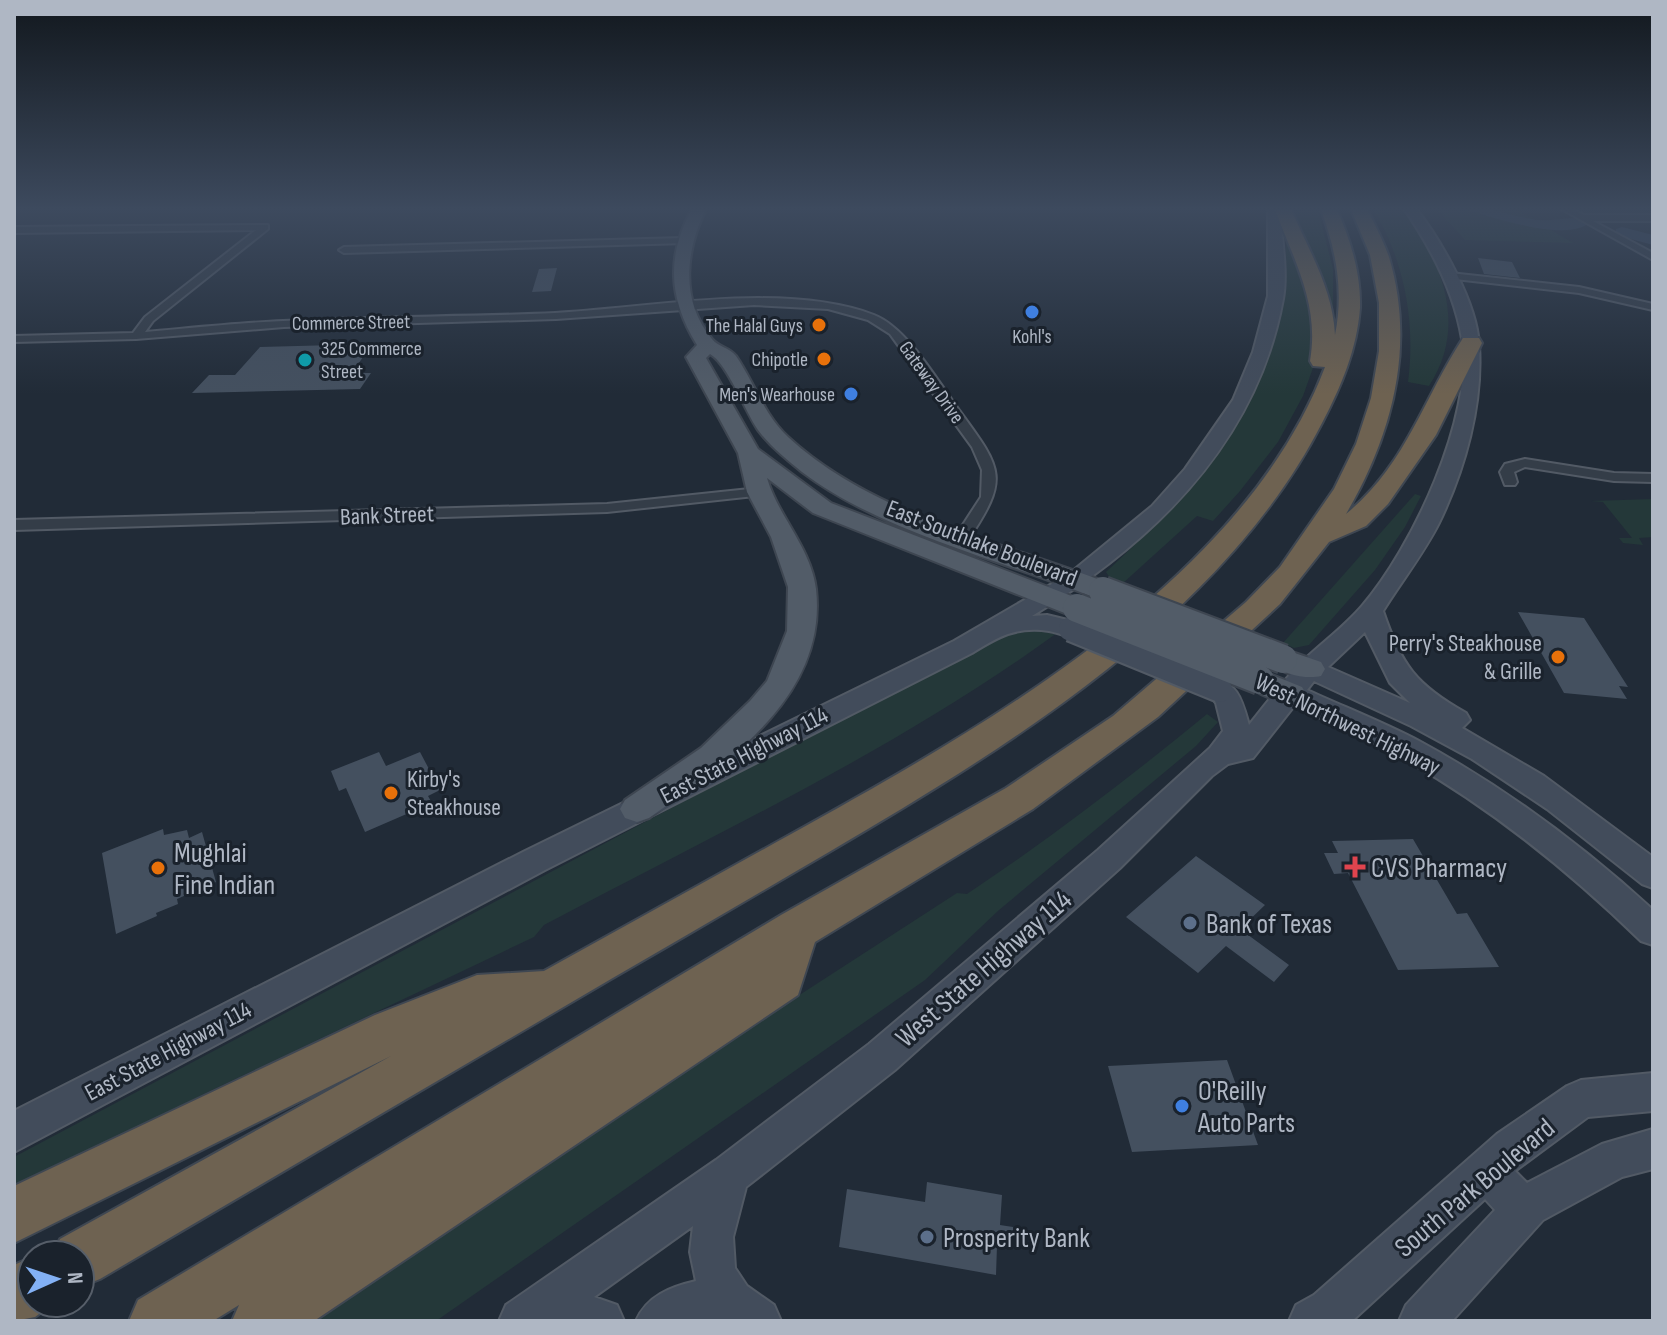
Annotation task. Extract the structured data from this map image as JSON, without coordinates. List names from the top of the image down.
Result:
{
  "streets": {
    "main road": [
      "East Southlake Boulevard",
      "West Northwest Highway",
      "East State Highway 114",
      "West State Highway 114",
      "South Park Boulevard"
    ],
    "street": ["Commerce Street", "Gateway Drive", "Bank Street"]
  },
  "crossings": [
    ["Commerce Street", "Gateway Drive"],
    ["Commerce Street", "East Southlake Boulevard"],
    ["Gateway Drive", "East Southlake Boulevard"],
    ["East Southlake Boulevard", "West Northwest Highway"],
    ["East Southlake Boulevard", "East State Highway 114"],
    ["West Northwest Highway", "East State Highway 114"],
    ["West Northwest Highway", "West State Highway 114"]
  ],
  "places": {
    "other": [
      "Kohl's",
      "The Halal Guys",
      "Chipotle",
      "325 Commerce Street",
      "Men's Wearhouse",
      "Perry's Steakhouse & Grille",
      "Kirby's Steakhouse",
      "Mughlai Fine Indian",
      "Bank of Texas",
      "O'Reilly Auto Parts",
      "Prosperity Bank"
    ],
    "health": ["CVS Pharmacy"]
  },
  "north": "right"
}
